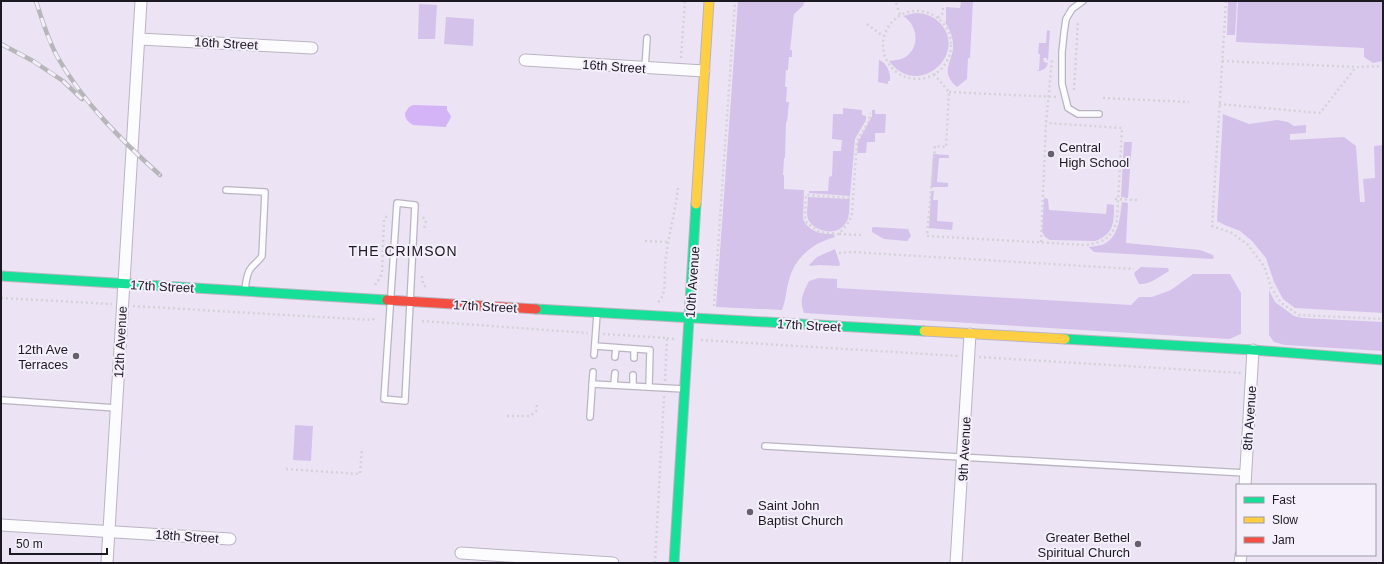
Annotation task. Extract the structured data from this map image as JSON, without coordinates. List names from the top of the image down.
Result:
{
  "streets": {
    "street": [
      "16th Street",
      "10th Avenue",
      "17th Street",
      "12th Avenue",
      "8th Avenue",
      "9th Avenue",
      "18th Street"
    ]
  },
  "crossings": [
    ["16th Street", "10th Avenue"],
    ["16th Street", "12th Avenue"],
    ["10th Avenue", "17th Street"],
    ["17th Street", "12th Avenue"],
    ["17th Street", "8th Avenue"],
    ["17th Street", "9th Avenue"],
    ["12th Avenue", "18th Street"]
  ],
  "districts": ["THE CRIMSON"],
  "places": [
    "Central High School",
    "12th Ave Terraces",
    "Saint John Baptist Church",
    "Greater Bethel Spiritual Church"
  ],
  "legend": ["Fast", "Slow", "Jam"],
  "scale_bar": "50 m"
}
